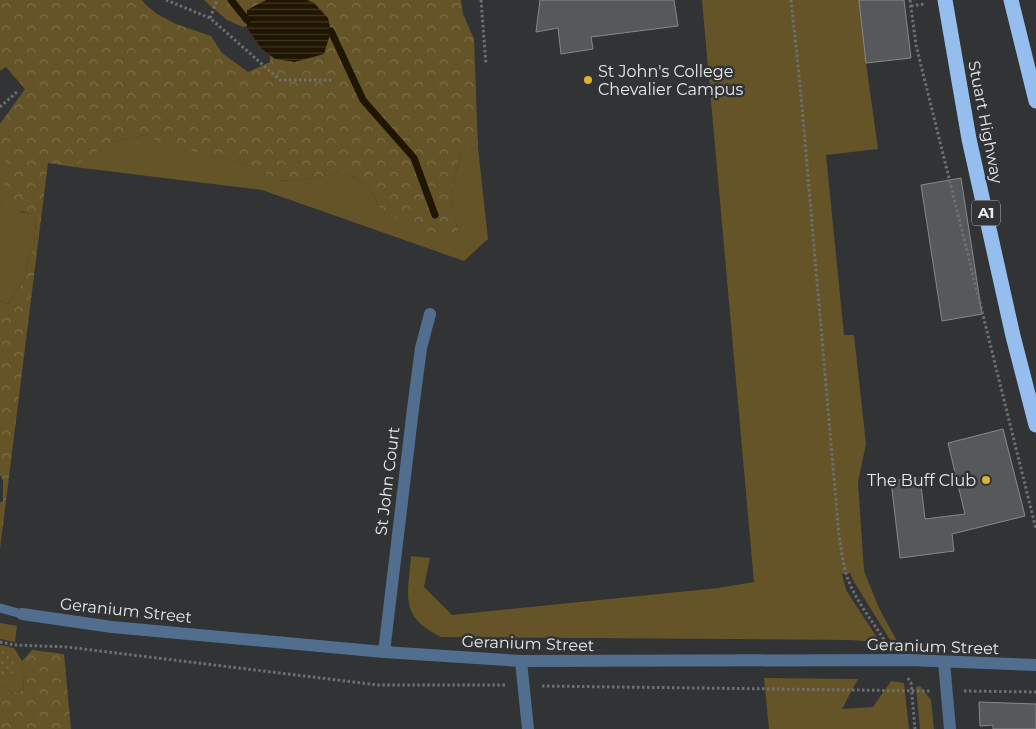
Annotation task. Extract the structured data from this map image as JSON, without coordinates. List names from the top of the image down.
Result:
{
  "streets": {
    "highway": ["Stuart Highway", "A1"],
    "street": ["St John Court", "Geranium Street"]
  },
  "crossings": [
    ["St John Court", "Geranium Street"]
  ],
  "places": ["St John's College Chevalier Campus", "The Buff Club"]
}
